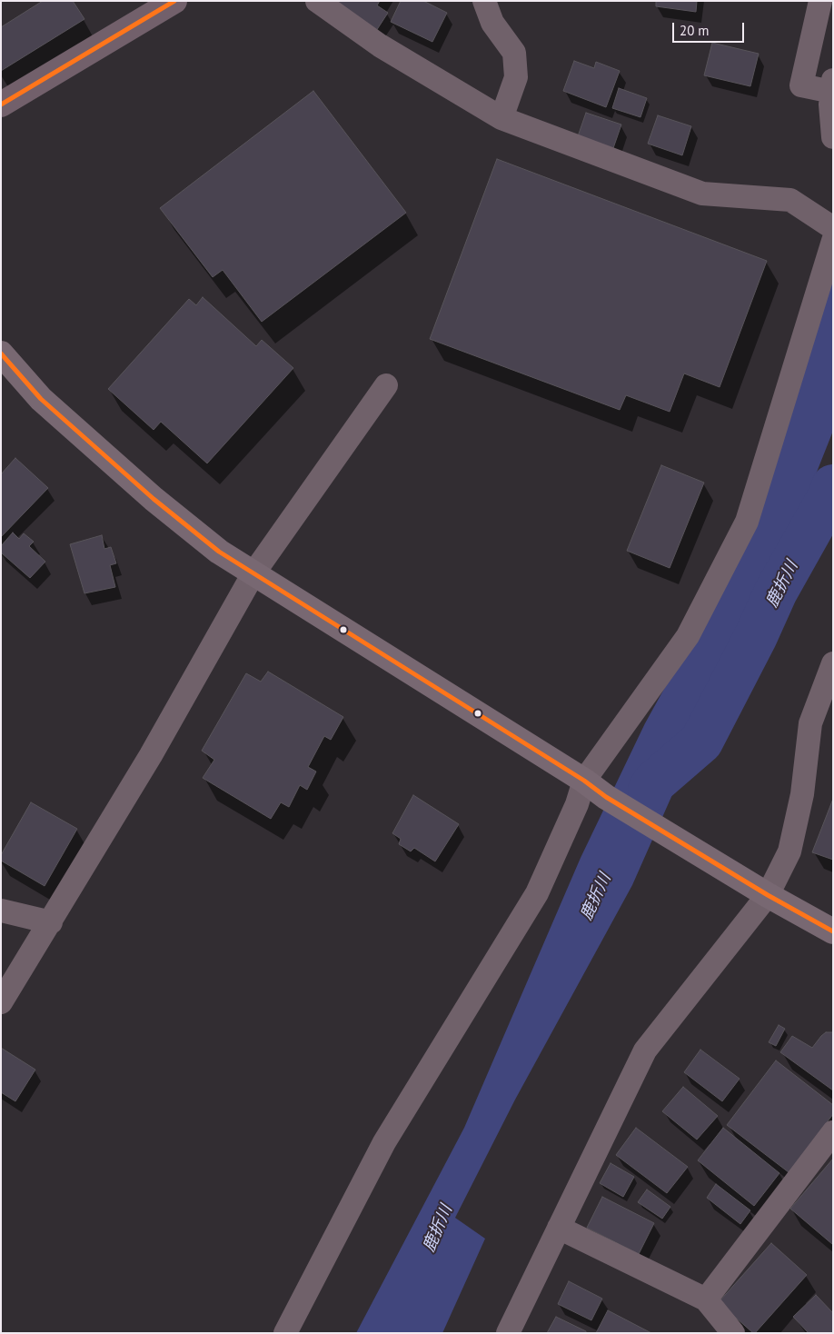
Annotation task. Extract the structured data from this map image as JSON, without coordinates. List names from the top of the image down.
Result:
{
  "water": ["鹿折川"],
  "scale_bar": "20 m"
}
